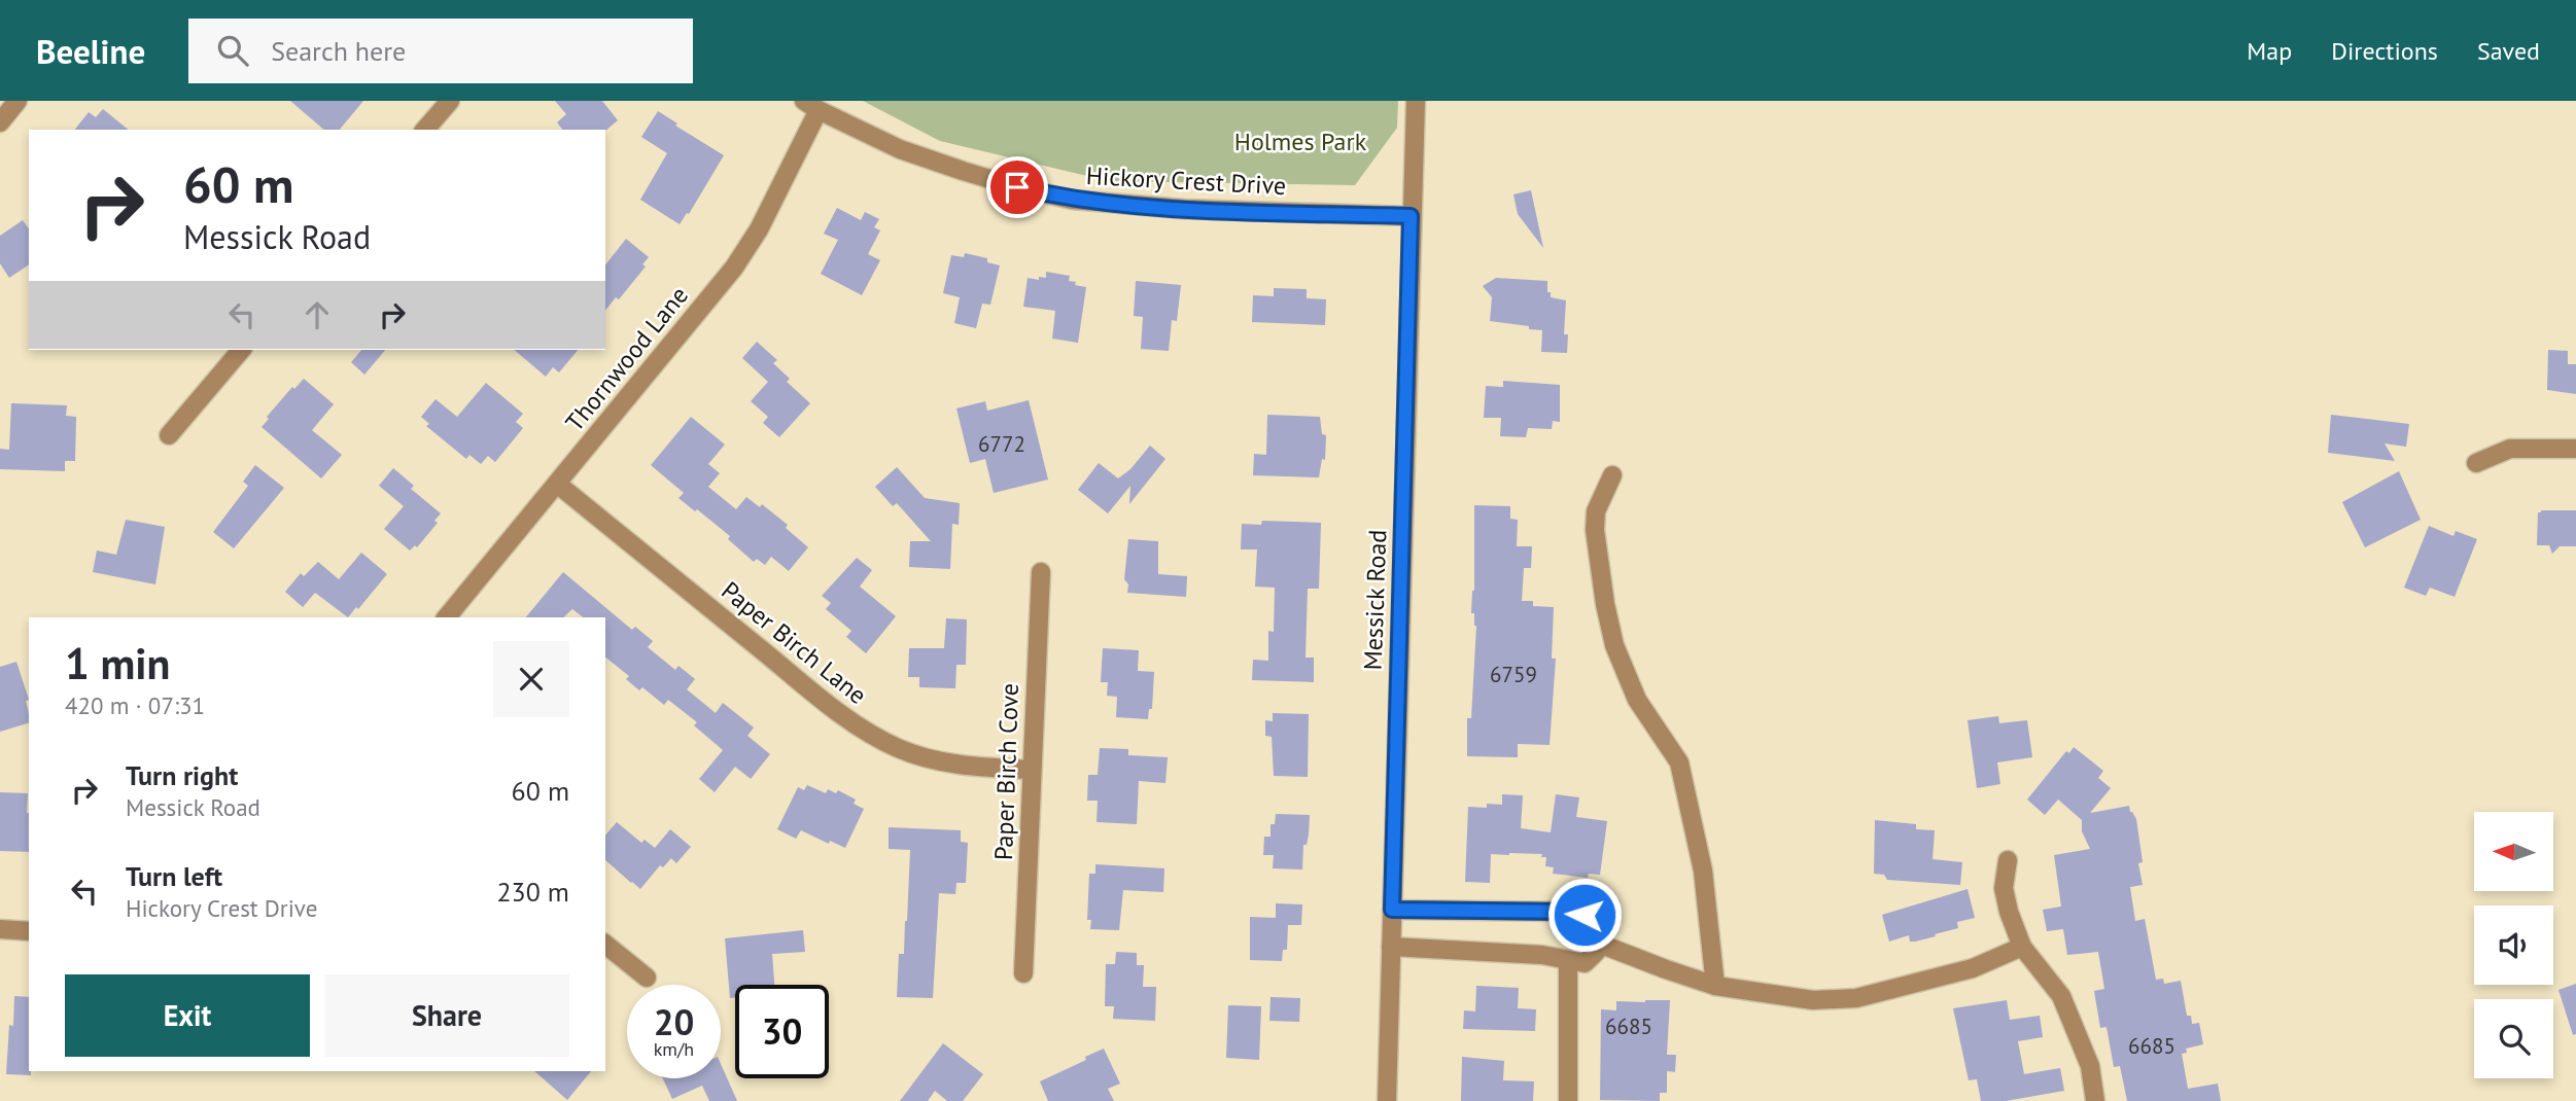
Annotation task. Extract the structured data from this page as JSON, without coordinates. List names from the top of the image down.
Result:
{
  "streets": {
    "street": [
      "Hickory Crest Drive",
      "Thornwood Lane",
      "Messick Road",
      "Paper Birch Lane",
      "Paper Birch Cove"
    ]
  },
  "crossings": [
    ["Hickory Crest Drive", "Thornwood Lane"],
    ["Hickory Crest Drive", "Messick Road"],
    ["Thornwood Lane", "Paper Birch Lane"],
    ["Paper Birch Lane", "Paper Birch Cove"]
  ],
  "parks": ["Holmes Park"],
  "house_numbers": [
    "6772",
    "6759",
    "6685",
    "6685"
  ],
  "north": "left",
  "page": {
    "header": "Beeline",
    "search": "Search here",
    "nav": ["Map", "Directions", "Saved"],
    "turn": ["60 m", "Messick Road"],
    "heading": ["1 min", "420 m · 07:31"],
    "list": [
      {
        "name": "Turn right",
        "note": "Messick Road",
        "value": "60 m"
      },
      {
        "name": "Turn left",
        "note": "Hickory Crest Drive",
        "value": "230 m"
      }
    ],
    "buttons": ["Exit", "Share"],
    "speed": "20 km/h",
    "limit": "30"
  }
}
